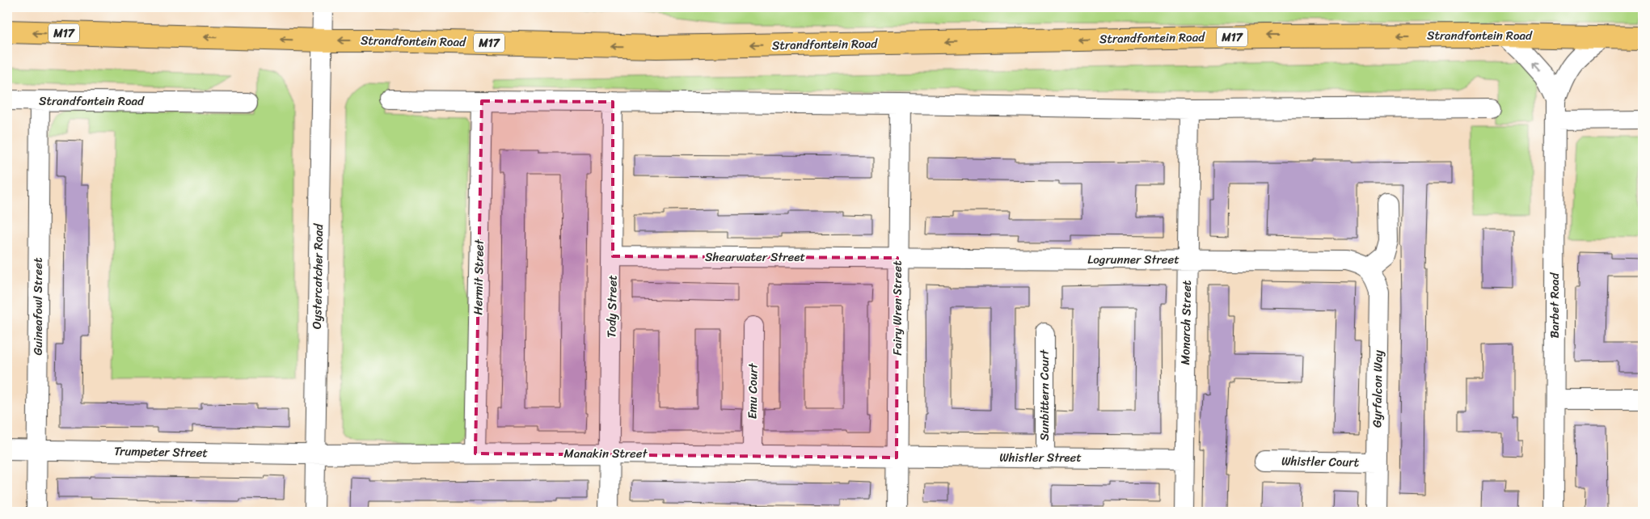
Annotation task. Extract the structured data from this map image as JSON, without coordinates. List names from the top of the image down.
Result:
{
  "streets": {
    "main road": ["M17", "Strandfontein Road"],
    "street": [
      "Shearwater Street",
      "Logrunner Street",
      "Oystercatcher Road",
      "Hermit Street",
      "Barbet Road",
      "Guineafowl Street",
      "Tody Street",
      "Fairy Wren Street",
      "Monarch Street",
      "Gyrfalcon Way",
      "Emu Court",
      "Sunbittern Court",
      "Trumpeter Street",
      "Manakin Street",
      "Whistler Street",
      "Whistler Court"
    ]
  },
  "crossings": [
    ["Strandfontein Road", "Oystercatcher Road"],
    ["Strandfontein Road", "Barbet Road"],
    ["Strandfontein Road", "Guineafowl Street"],
    ["Shearwater Street", "Logrunner Street"],
    ["Shearwater Street", "Tody Street"],
    ["Shearwater Street", "Fairy Wren Street"],
    ["Logrunner Street", "Fairy Wren Street"],
    ["Logrunner Street", "Monarch Street"],
    ["Logrunner Street", "Gyrfalcon Way"],
    ["Oystercatcher Road", "Trumpeter Street"],
    ["Oystercatcher Road", "Manakin Street"],
    ["Hermit Street", "Manakin Street"],
    ["Guineafowl Street", "Trumpeter Street"],
    ["Tody Street", "Manakin Street"],
    ["Fairy Wren Street", "Manakin Street"],
    ["Fairy Wren Street", "Whistler Street"],
    ["Monarch Street", "Whistler Street"],
    ["Gyrfalcon Way", "Whistler Court"],
    ["Emu Court", "Manakin Street"],
    ["Sunbittern Court", "Whistler Street"],
    ["Trumpeter Street", "Manakin Street"],
    ["Manakin Street", "Whistler Street"]
  ],
  "one_way": ["Strandfontein Road"]
}
